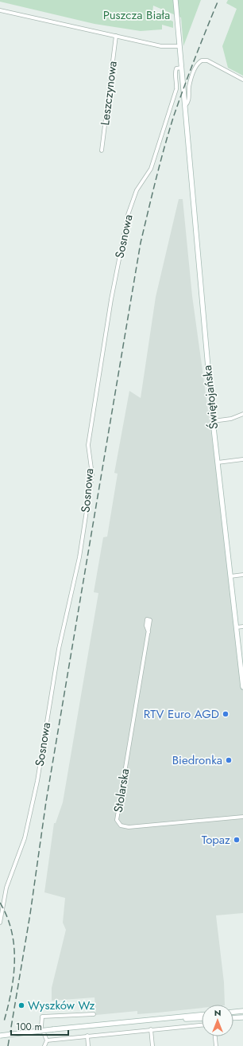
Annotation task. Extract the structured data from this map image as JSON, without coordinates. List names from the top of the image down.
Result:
{
  "streets": {
    "street": [
      "Leszczynowa",
      "Sosnowa",
      "Świętojańska",
      "Stolarska"
    ]
  },
  "crossings": [
    ["Sosnowa", "Świętojańska"]
  ],
  "parks": ["Puszcza Biała"],
  "places": [
    "RTV Euro AGD",
    "Biedronka",
    "Topaz",
    "Wyszków Wz"
  ],
  "scale_bar": "100 m",
  "north": "top"
}
